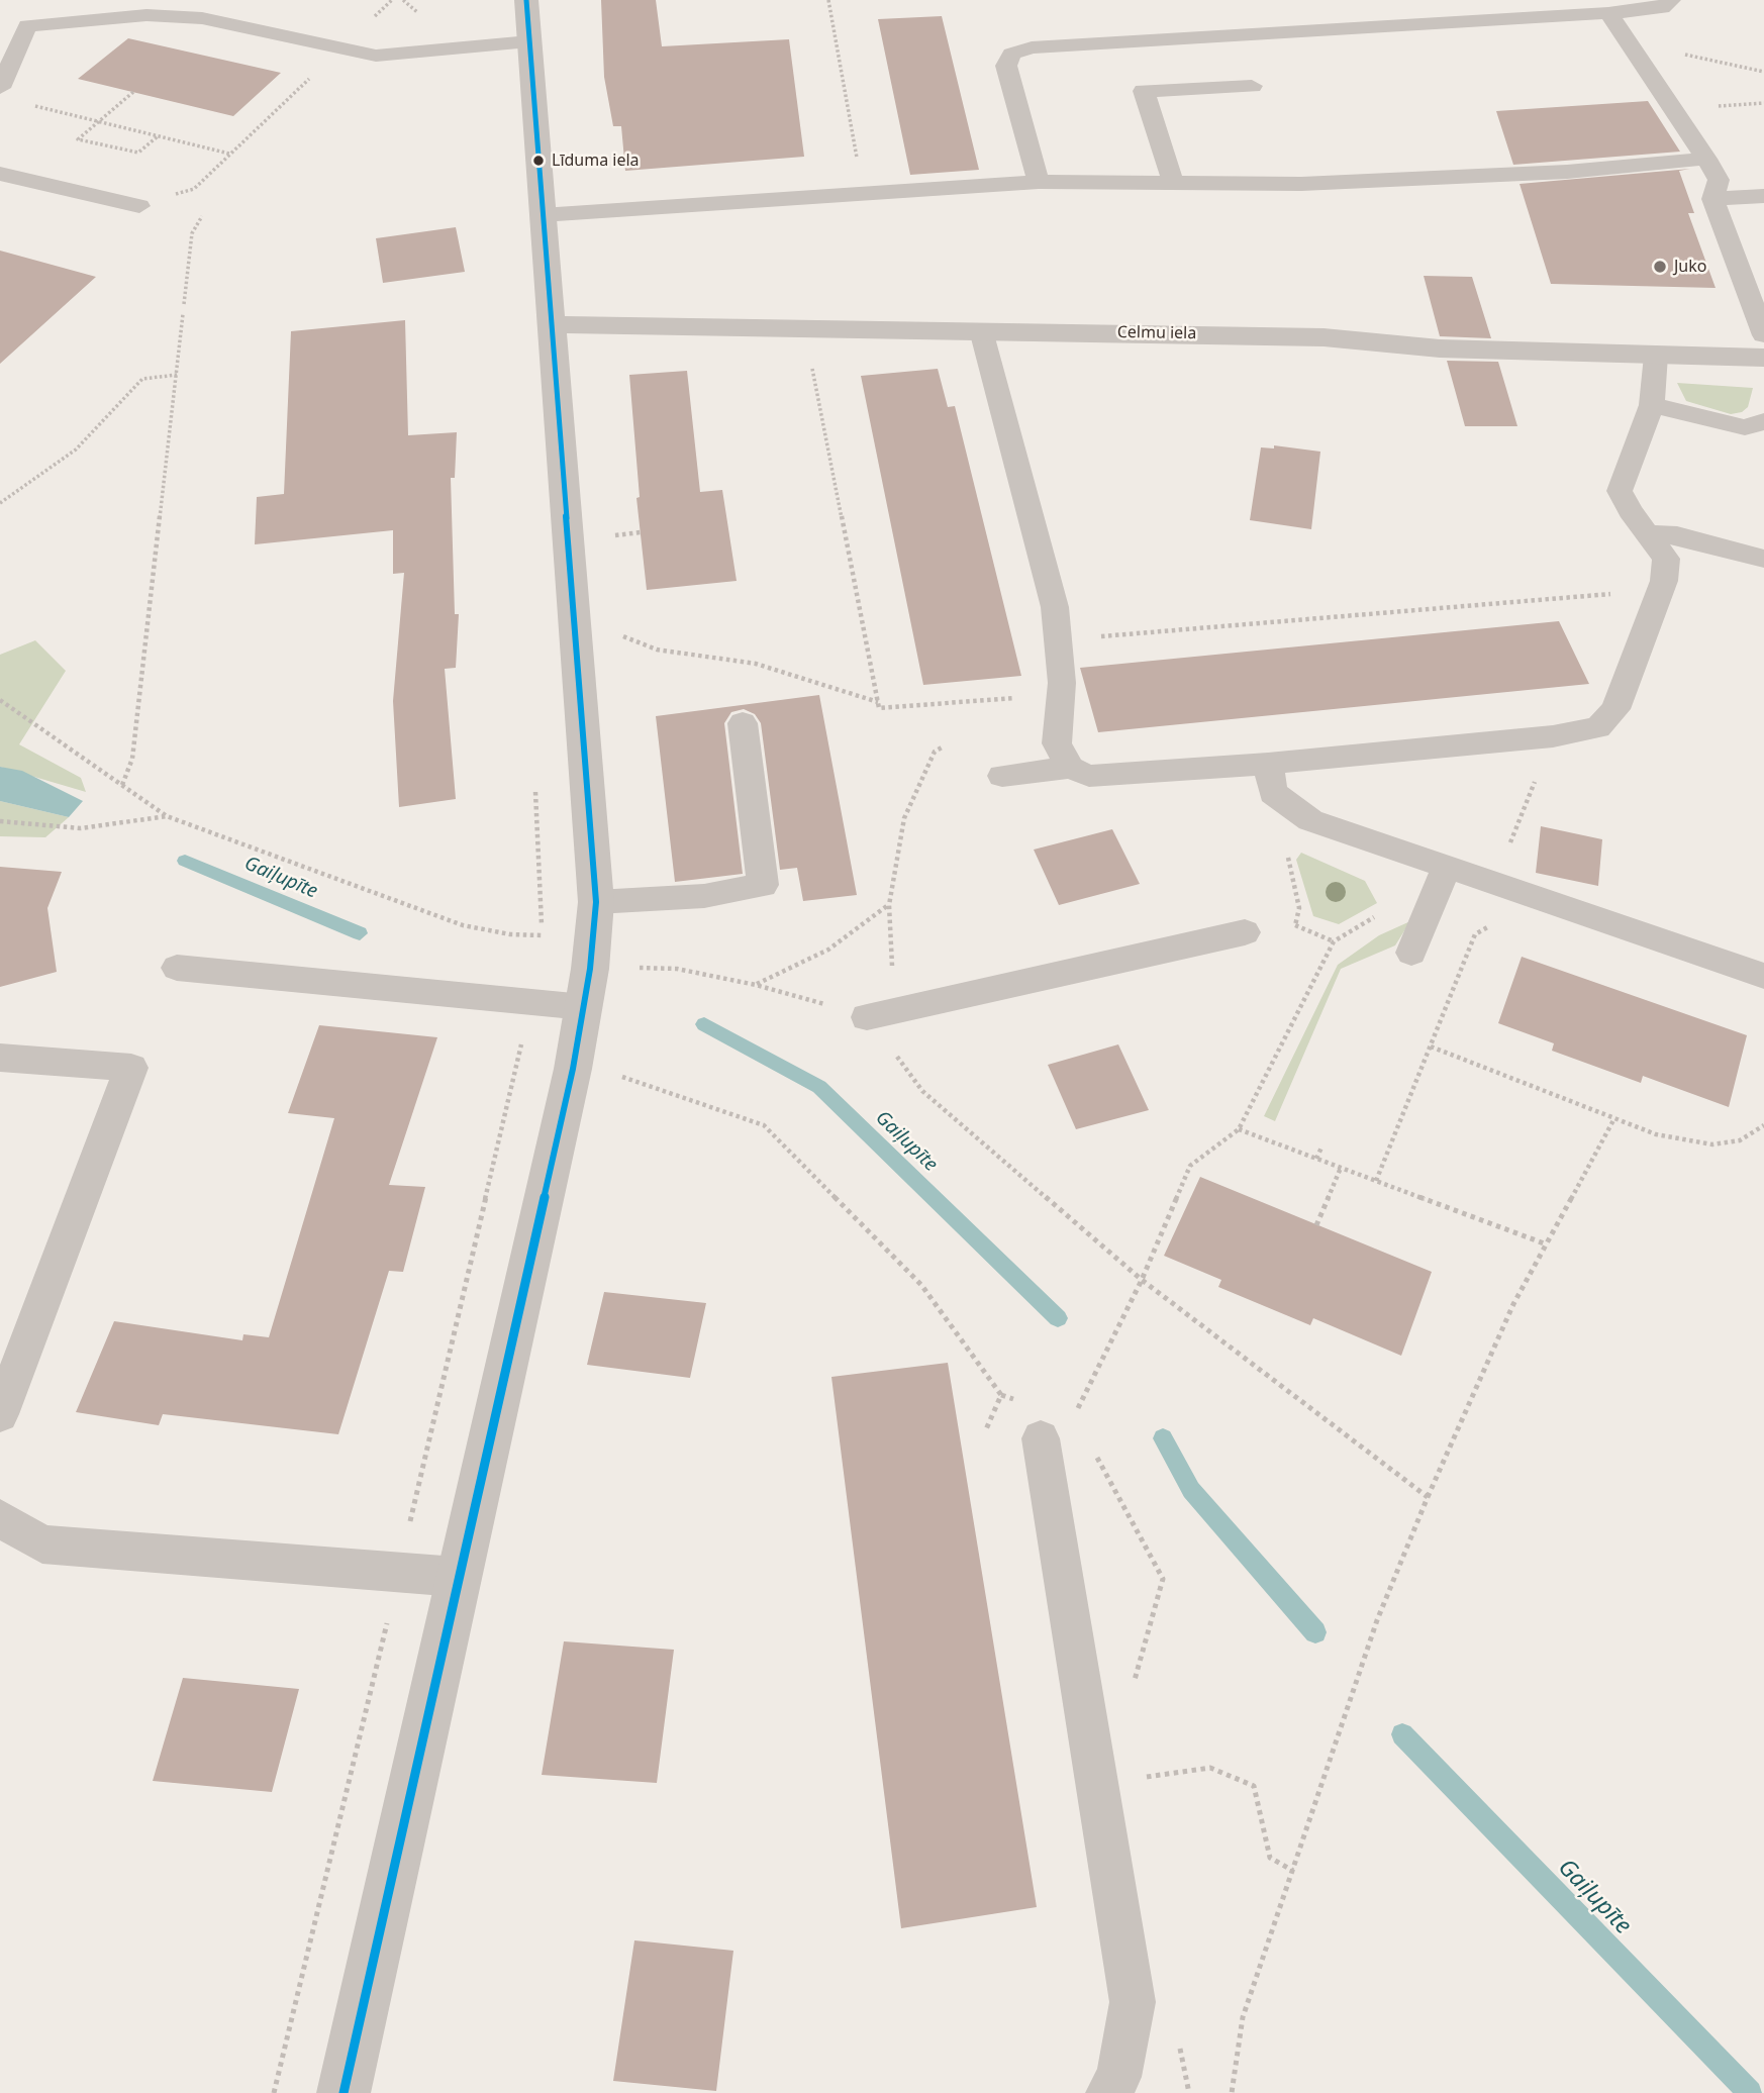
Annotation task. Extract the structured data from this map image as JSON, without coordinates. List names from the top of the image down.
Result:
{
  "streets": {
    "street": ["Celmu iela"]
  },
  "water": ["Gaiļupīte"],
  "places": ["Līduma iela", "Juko"]
}
